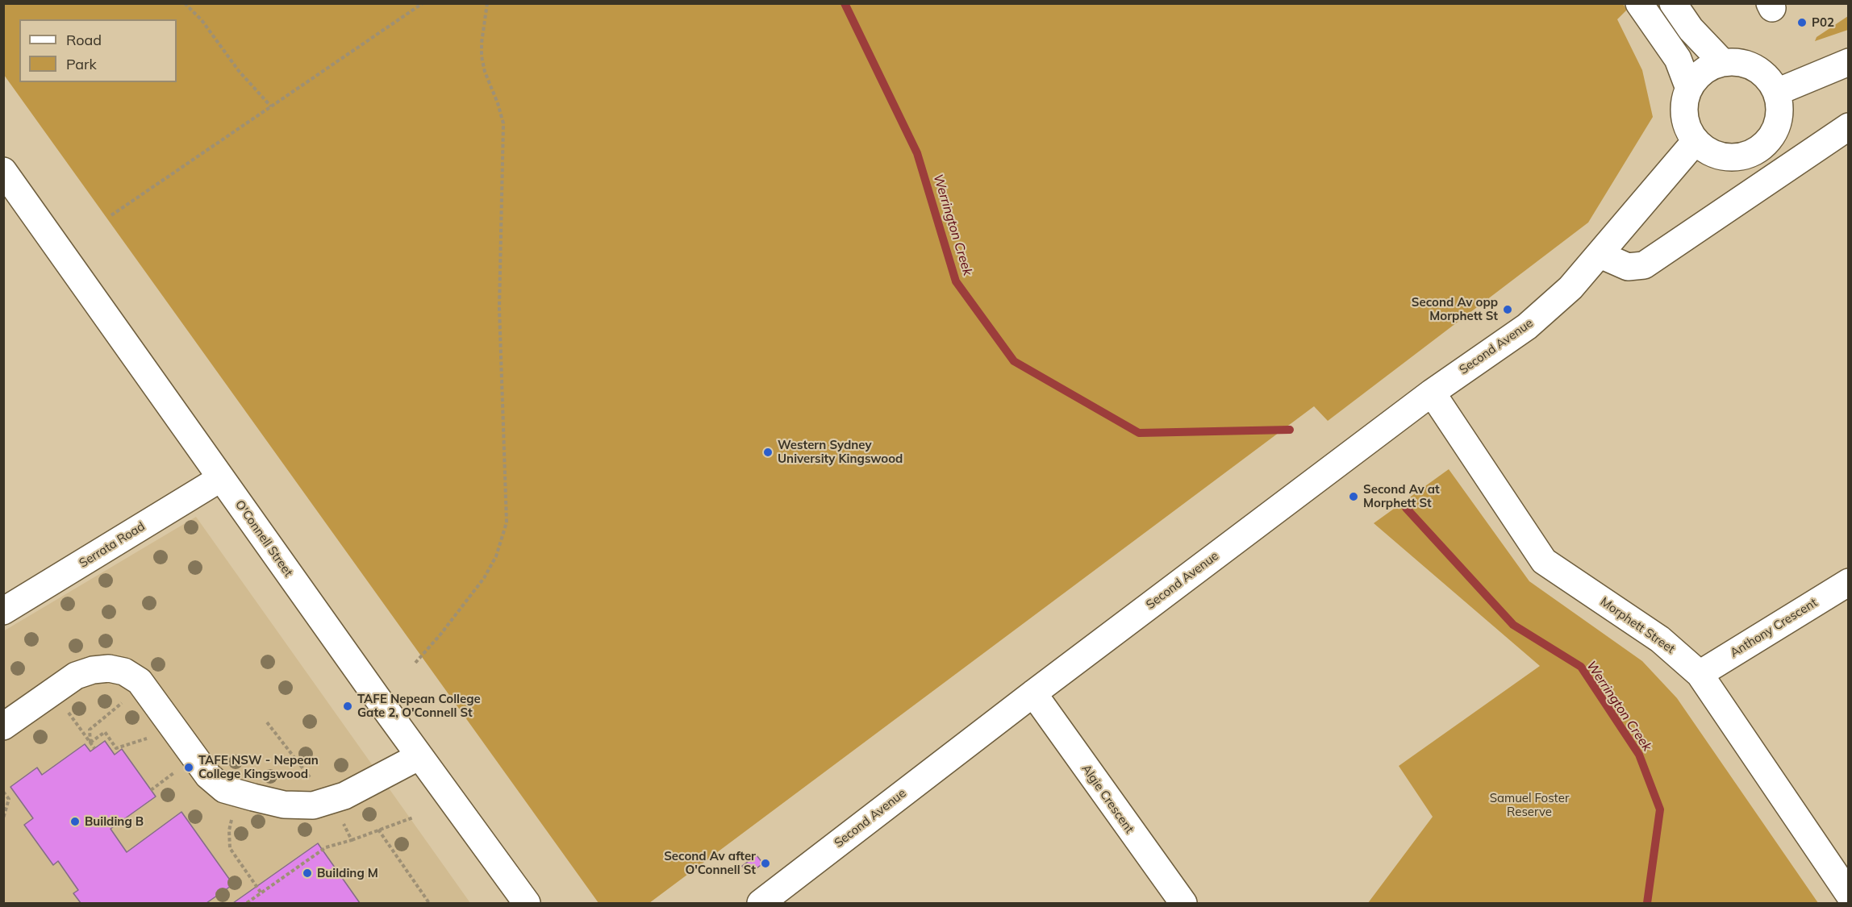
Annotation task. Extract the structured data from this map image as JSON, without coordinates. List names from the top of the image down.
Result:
{
  "streets": {
    "street": [
      "Second Avenue",
      "O'Connell Street",
      "Serrata Road",
      "Morphett Street",
      "Anthony Crescent",
      "Algie Crescent"
    ]
  },
  "crossings": [
    ["Second Avenue", "Morphett Street"],
    ["Second Avenue", "Algie Crescent"],
    ["O'Connell Street", "Serrata Road"],
    ["Morphett Street", "Anthony Crescent"]
  ],
  "water": ["Werrington Creek"],
  "parks": ["Samuel Foster Reserve"],
  "places": [
    "P02",
    "Second Av opp Morphett St",
    "Western Sydney University Kingswood",
    "Second Av at Morphett St",
    "TAFE Nepean College Gate 2, O'Connell St",
    "TAFE NSW - Nepean College Kingswood",
    "Building B",
    "Second Av after O'Connell St",
    "Building M"
  ],
  "legend": ["Road", "Park"]
}
